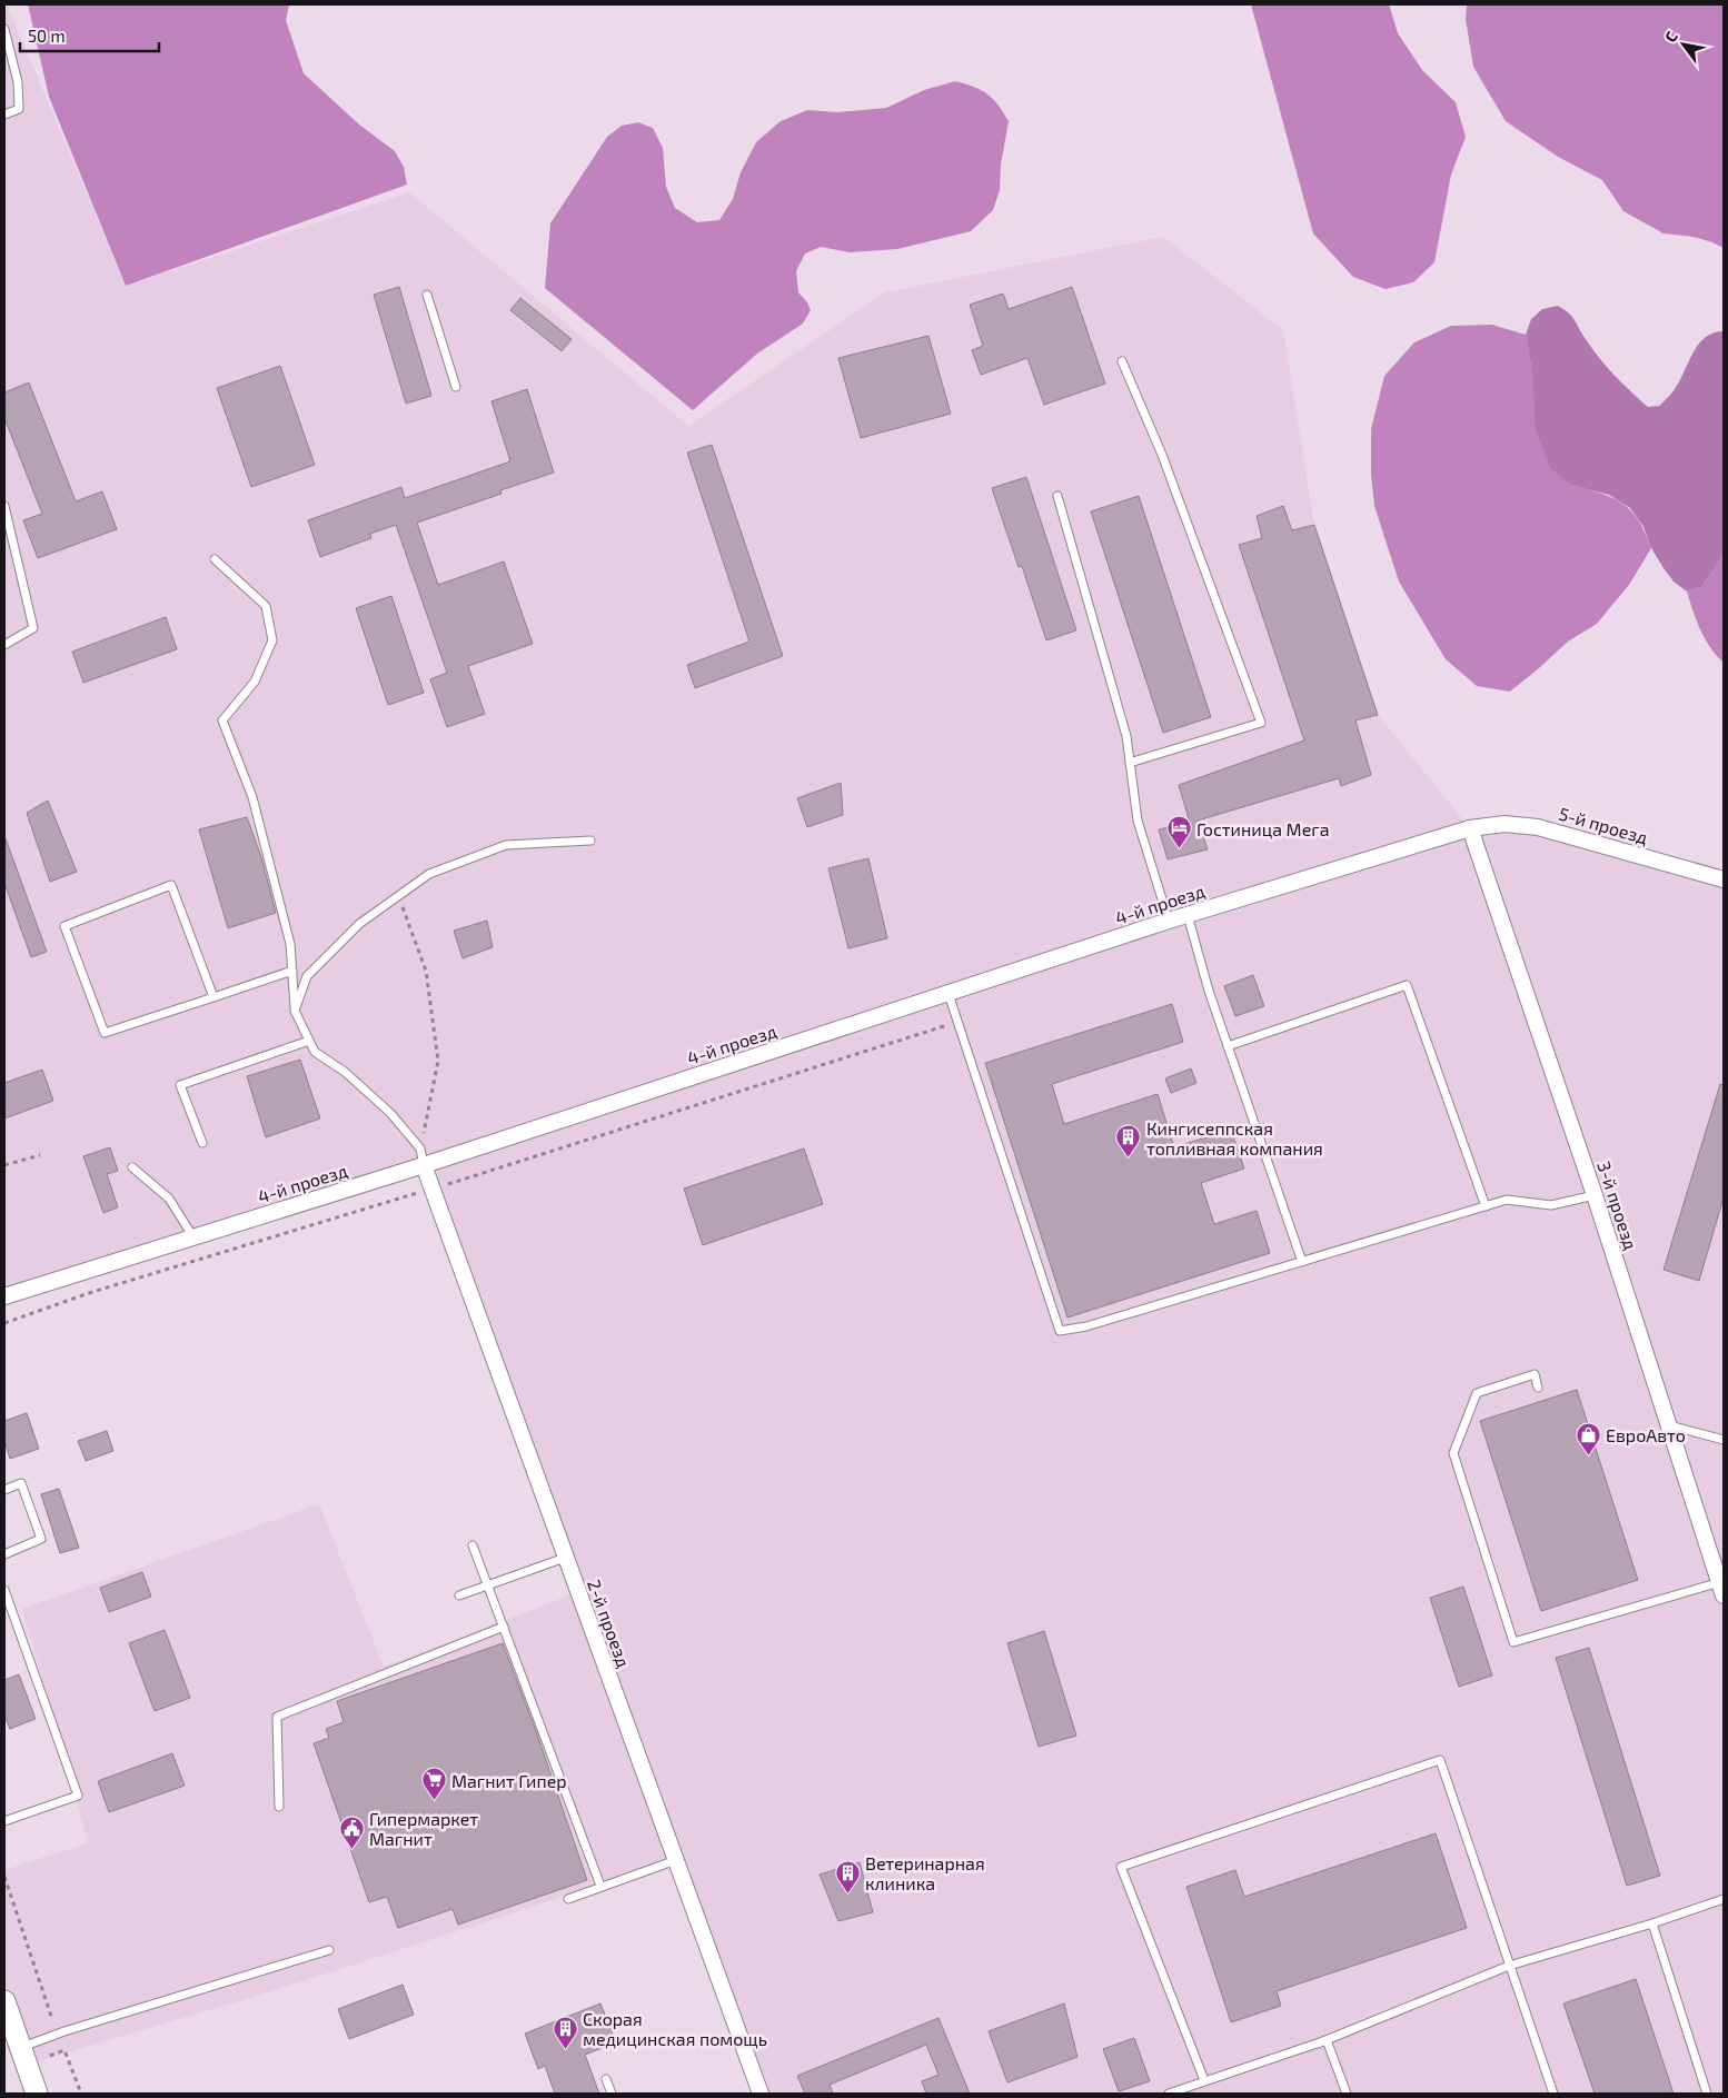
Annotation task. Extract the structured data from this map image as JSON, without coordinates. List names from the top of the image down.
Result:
{
  "streets": {
    "street": [
      "5-й проезд",
      "4-й проезд",
      "3-й проезд",
      "2-й проезд"
    ]
  },
  "crossings": [
    ["5-й проезд", "4-й проезд"],
    ["5-й проезд", "3-й проезд"],
    ["4-й проезд", "3-й проезд"],
    ["4-й проезд", "2-й проезд"]
  ],
  "places": {
    "hotel": ["Гостиница Мега"],
    "building": ["Кингисеппская топливная компания", "Ветеринарная клиника", "Скорая медицинская помощь"],
    "shop": ["ЕвроАвто"],
    "supermarket": ["Магнит Гипер"],
    "public building": ["Гипермаркет Магнит"]
  },
  "scale_bar": "50 m",
  "north": "top left"
}
